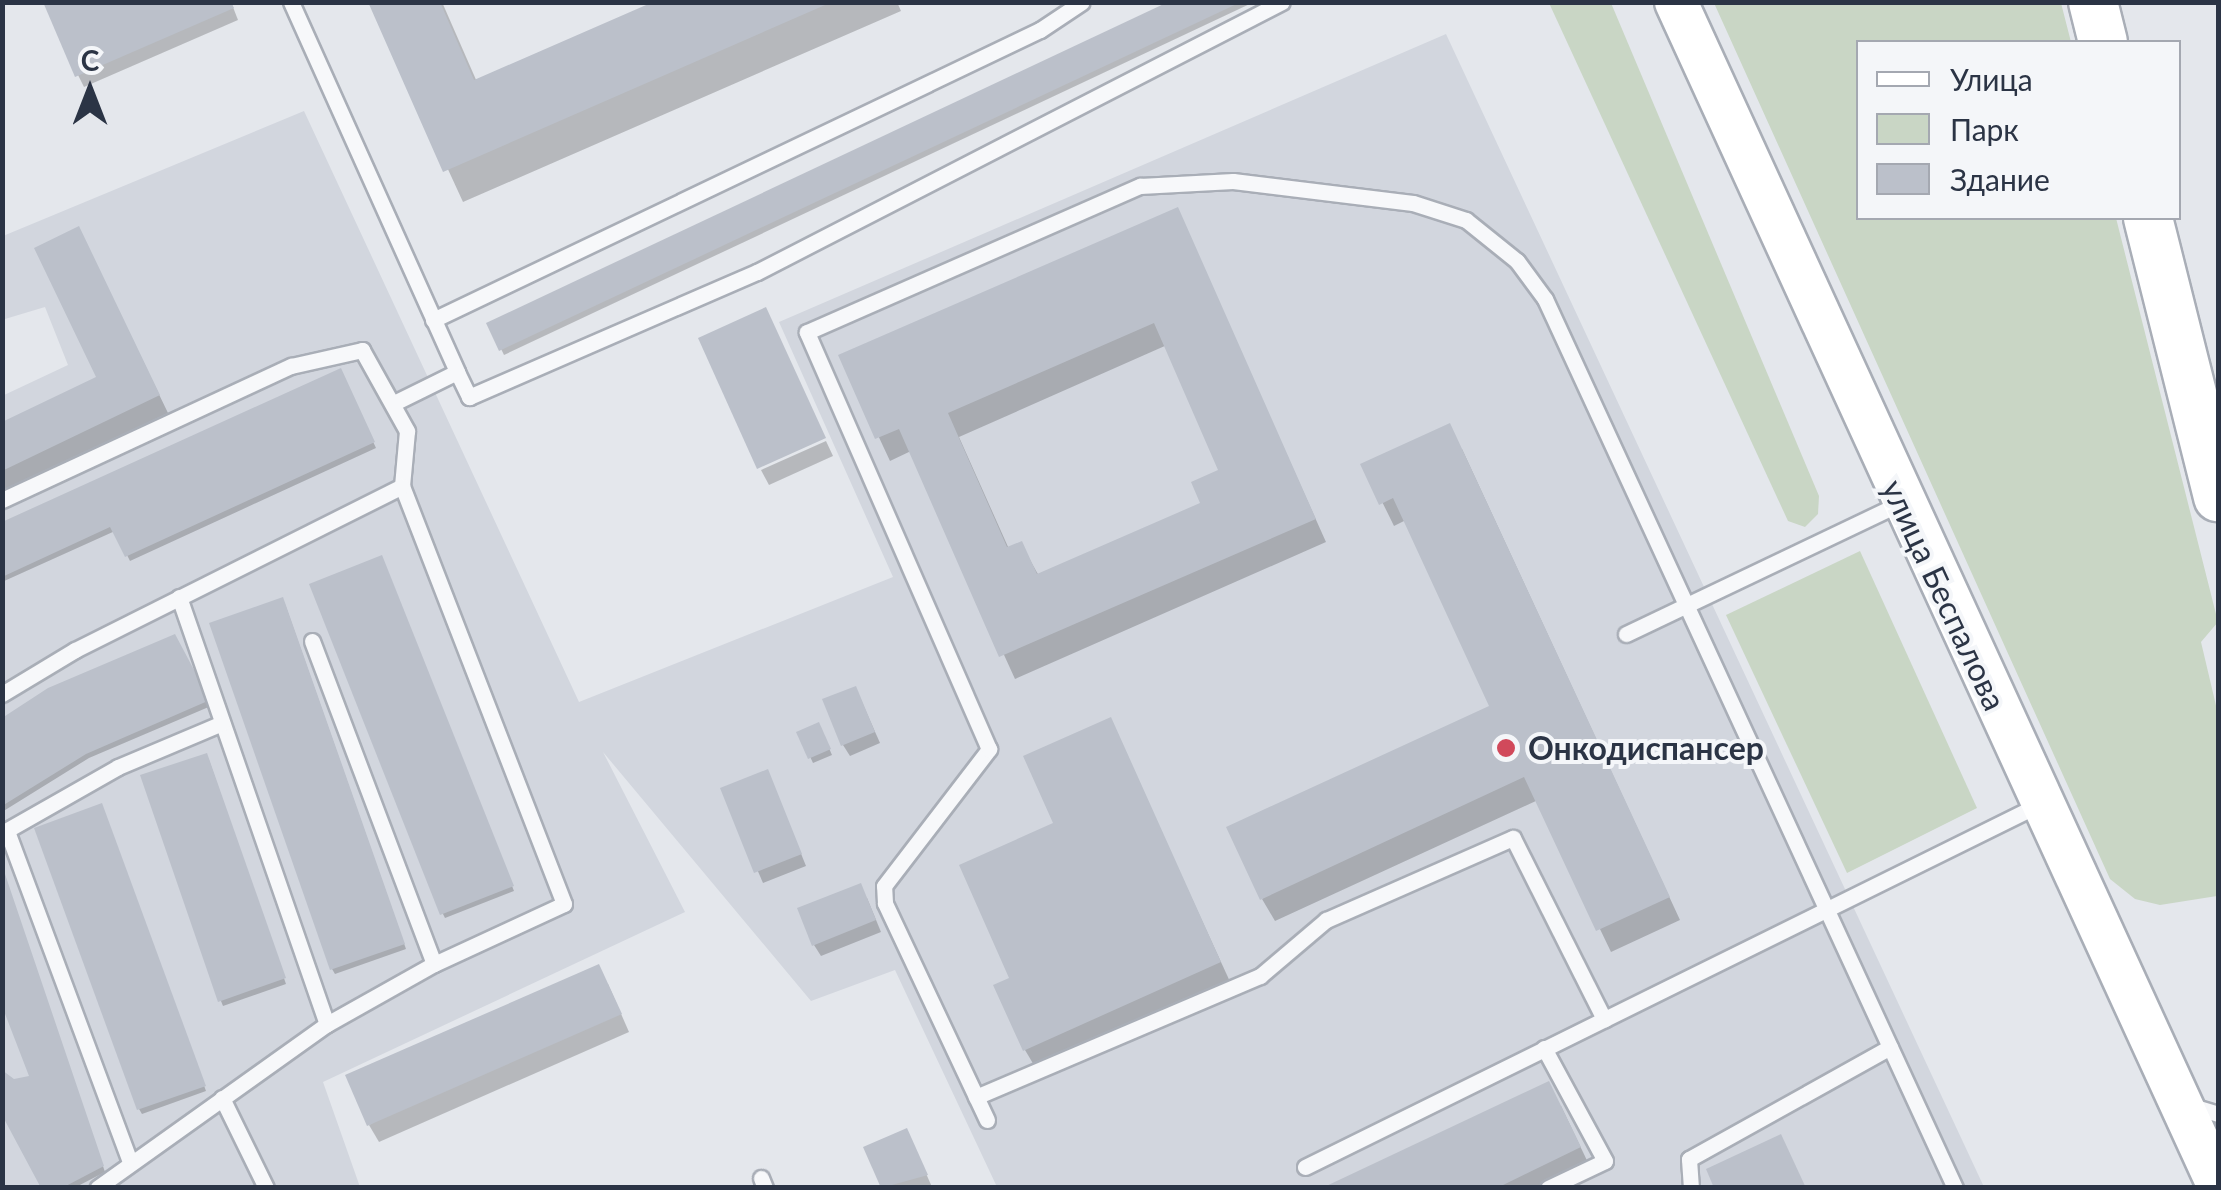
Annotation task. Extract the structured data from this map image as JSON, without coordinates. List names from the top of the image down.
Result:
{
  "streets": {
    "main road": ["улица Беспалова"]
  },
  "places": ["Онкодиспансер"],
  "legend": ["Улица", "Парк", "Здание"],
  "north": "top"
}
